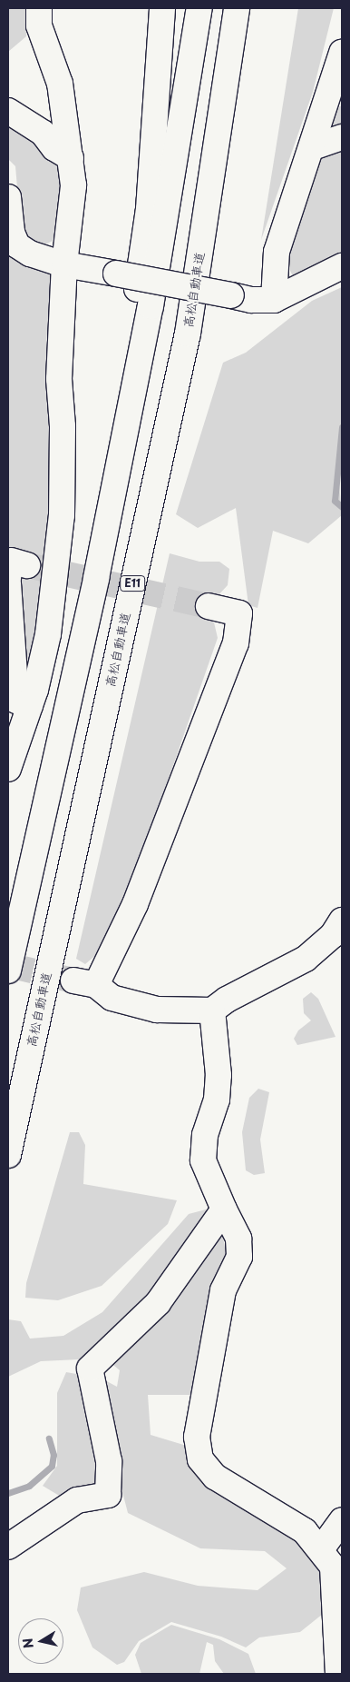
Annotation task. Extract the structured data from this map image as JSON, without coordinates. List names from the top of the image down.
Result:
{
  "streets": {
    "main road": ["高松自動車道", "E11"]
  },
  "north": "left"
}
